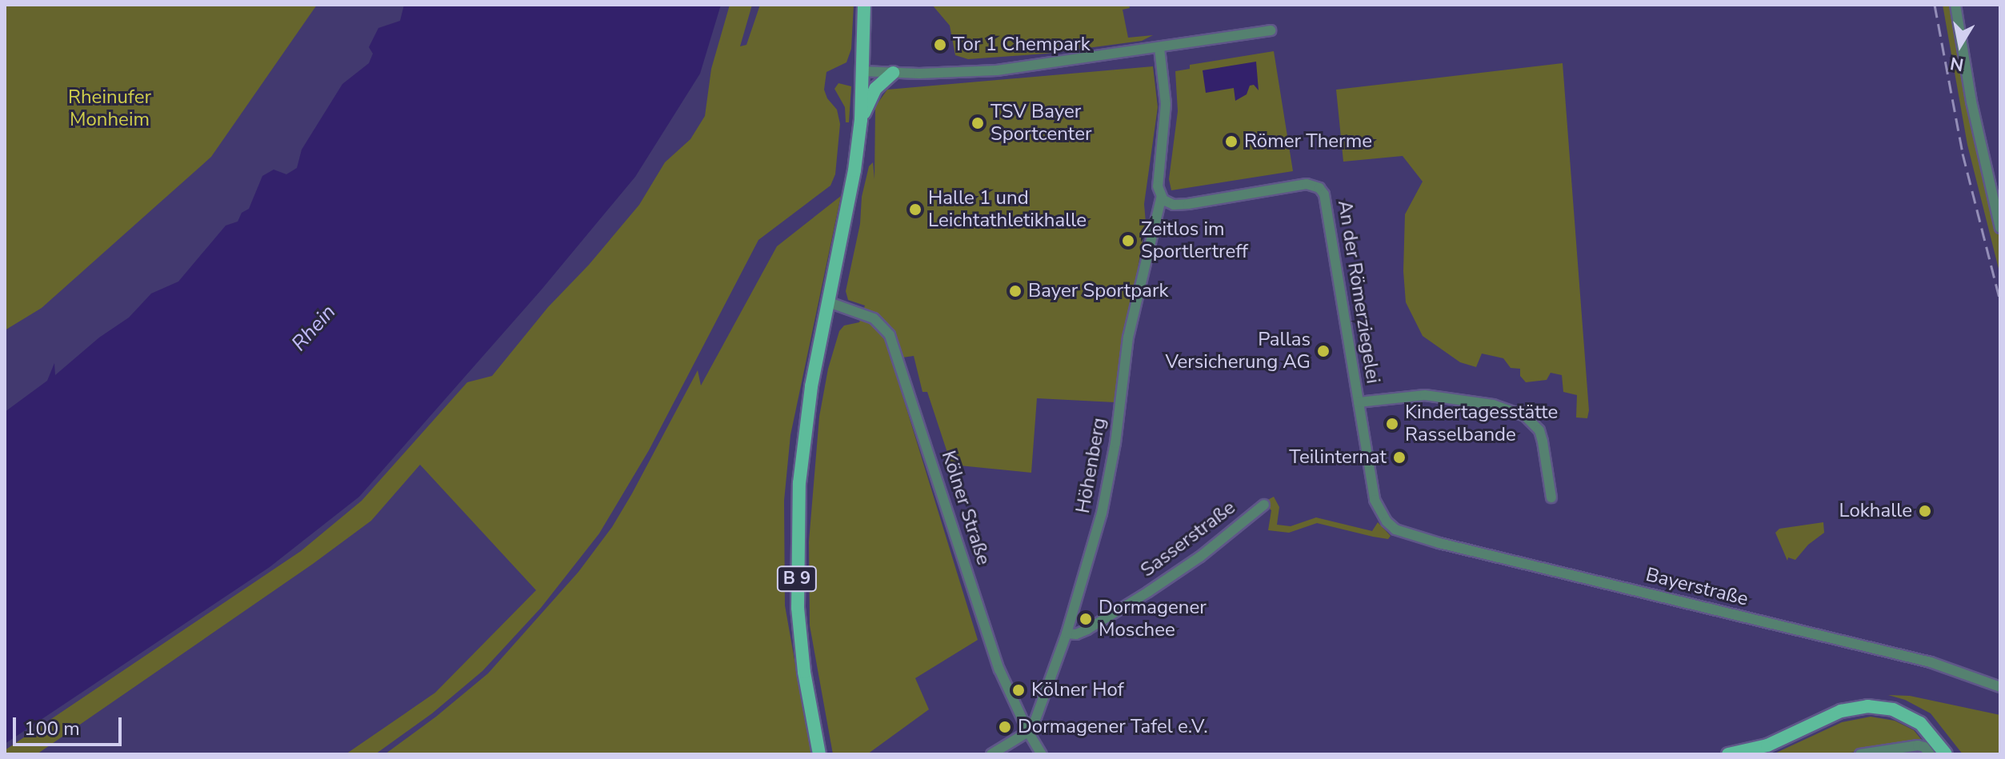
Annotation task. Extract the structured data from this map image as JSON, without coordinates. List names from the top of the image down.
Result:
{
  "streets": {
    "main road": ["B 9"],
    "street": [
      "An der Römerziegelei",
      "Höhenberg",
      "Kölner Straße",
      "Sasserstraße",
      "Bayerstraße"
    ]
  },
  "crossings": [
    ["An der Römerziegelei", "Höhenberg"],
    ["An der Römerziegelei", "Bayerstraße"],
    ["Höhenberg", "Kölner Straße"],
    ["Höhenberg", "Sasserstraße"],
    ["Kölner Straße", "B 9"]
  ],
  "water": ["Rhein"],
  "parks": ["Rheinufer Monheim"],
  "places": [
    "Tor 1 Chempark",
    "TSV Bayer Sportcenter",
    "Römer Therme",
    "Halle 1 und Leichtathletikhalle",
    "Zeitlos im Sportlertreff",
    "Bayer Sportpark",
    "Pallas Versicherung AG",
    "Kindertagesstätte Rasselbande",
    "Teilinternat",
    "Lokhalle",
    "Dormagener Moschee",
    "Kölner Hof",
    "Dormagener Tafel e.V."
  ],
  "scale_bar": "100 m",
  "north": "bottom"
}
